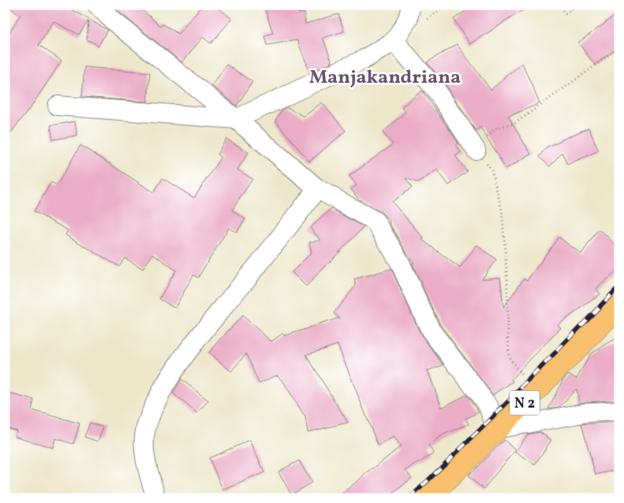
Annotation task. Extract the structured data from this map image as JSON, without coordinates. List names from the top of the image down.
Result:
{
  "streets": {
    "main road": ["N 2"]
  },
  "districts": ["Manjakandriana"]
}
